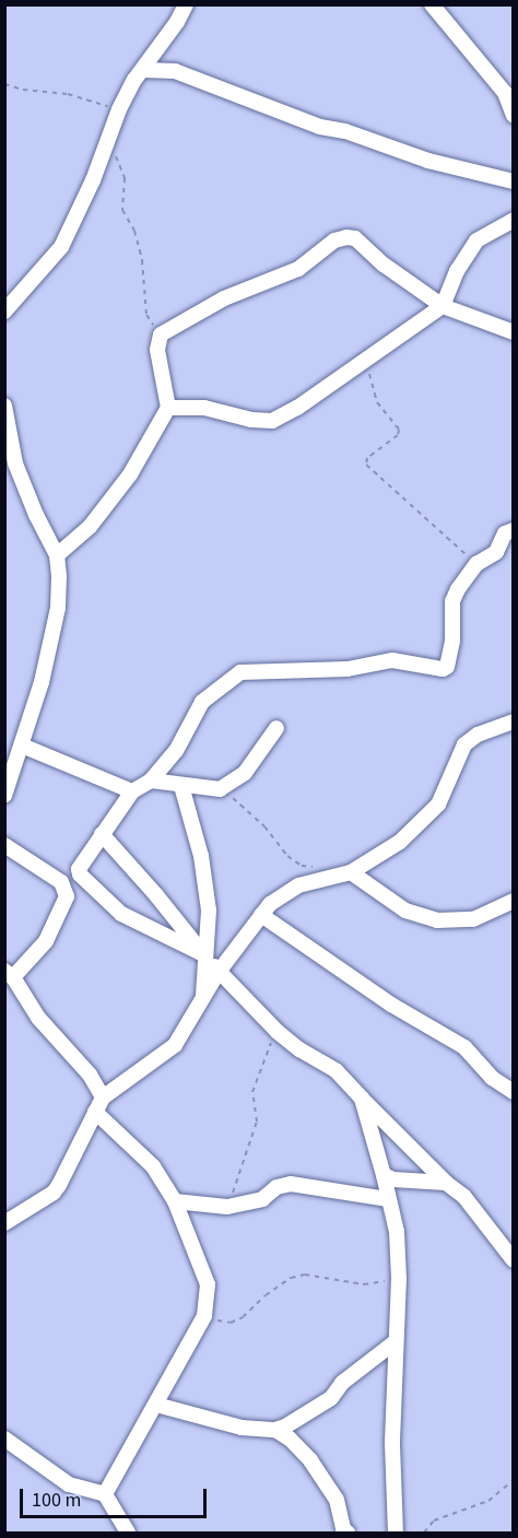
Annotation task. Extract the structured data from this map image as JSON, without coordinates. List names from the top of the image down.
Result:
{
  "scale_bar": "100 m"
}
